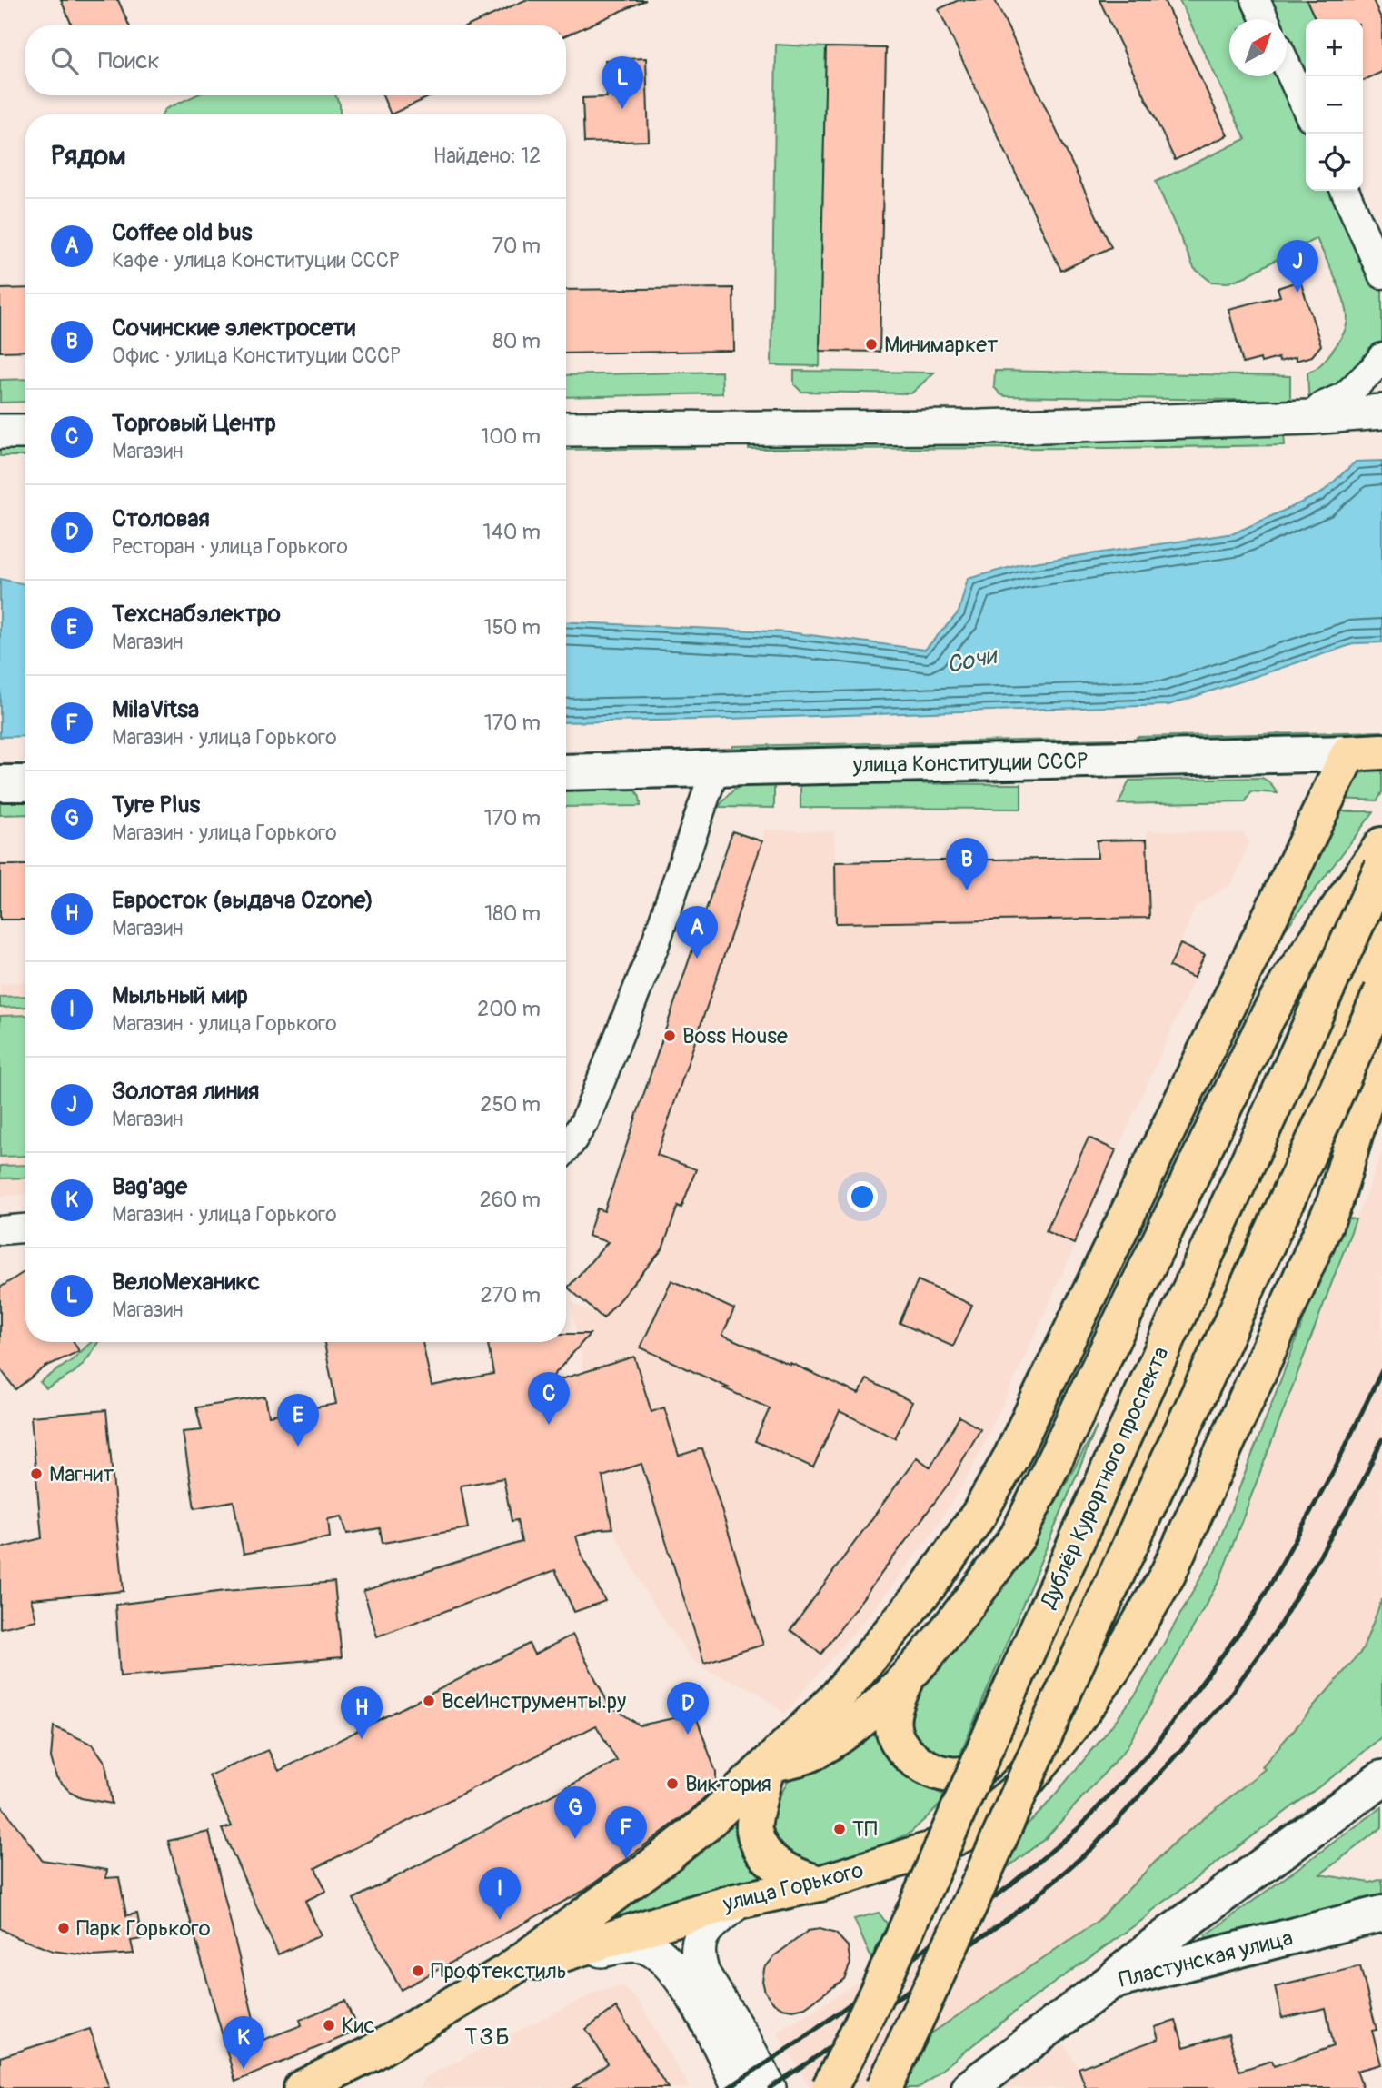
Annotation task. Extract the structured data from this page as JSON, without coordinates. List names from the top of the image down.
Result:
{
  "streets": {
    "main road": [
      "улица Конституции СССР",
      "Дублёр Курортного проспекта",
      "улица Горького",
      "Пластунская улица"
    ]
  },
  "crossings": [
    ["улица Конституции СССР", "улица Горького"]
  ],
  "districts": ["ТЗБ"],
  "water": ["Сочи"],
  "places": [
    "Минимаркет",
    "Boss House",
    "Магнит",
    "ВсеИнструменты.ру",
    "Виктория",
    "ТП",
    "Парк Горького",
    "Профтекстиль",
    "Кис"
  ],
  "north": "top right",
  "page": {
    "map_buttons": ["+", "−"],
    "search": "Поиск",
    "pins": [
      "L",
      "J",
      "B",
      "A",
      "C",
      "E",
      "D",
      "H",
      "G",
      "F",
      "I",
      "K"
    ],
    "heading": ["Рядом", "Найдено: 12"],
    "list": [
      {
        "mark": "A",
        "name": "Coffee old bus",
        "note": "Кафе · улица Конституции СССР",
        "value": "70 m"
      },
      {
        "mark": "B",
        "name": "Сочинские электросети",
        "note": "Офис · улица Конституции СССР",
        "value": "80 m"
      },
      {
        "mark": "C",
        "name": "Торговый Центр",
        "note": "Магазин",
        "value": "100 m"
      },
      {
        "mark": "D",
        "name": "Столовая",
        "note": "Ресторан · улица Горького",
        "value": "140 m"
      },
      {
        "mark": "E",
        "name": "Техснабэлектро",
        "note": "Магазин",
        "value": "150 m"
      },
      {
        "mark": "F",
        "name": "MilaVitsa",
        "note": "Магазин · улица Горького",
        "value": "170 m"
      },
      {
        "mark": "G",
        "name": "Tyre Plus",
        "note": "Магазин · улица Горького",
        "value": "170 m"
      },
      {
        "mark": "H",
        "name": "Евросток (выдача Ozone)",
        "note": "Магазин",
        "value": "180 m"
      },
      {
        "mark": "I",
        "name": "Мыльный мир",
        "note": "Магазин · улица Горького",
        "value": "200 m"
      },
      {
        "mark": "J",
        "name": "Золотая линия",
        "note": "Магазин",
        "value": "250 m"
      },
      {
        "mark": "K",
        "name": "Bag'age",
        "note": "Магазин · улица Горького",
        "value": "260 m"
      },
      {
        "mark": "L",
        "name": "ВелоМеханикс",
        "note": "Магазин",
        "value": "270 m"
      }
    ]
  }
}
